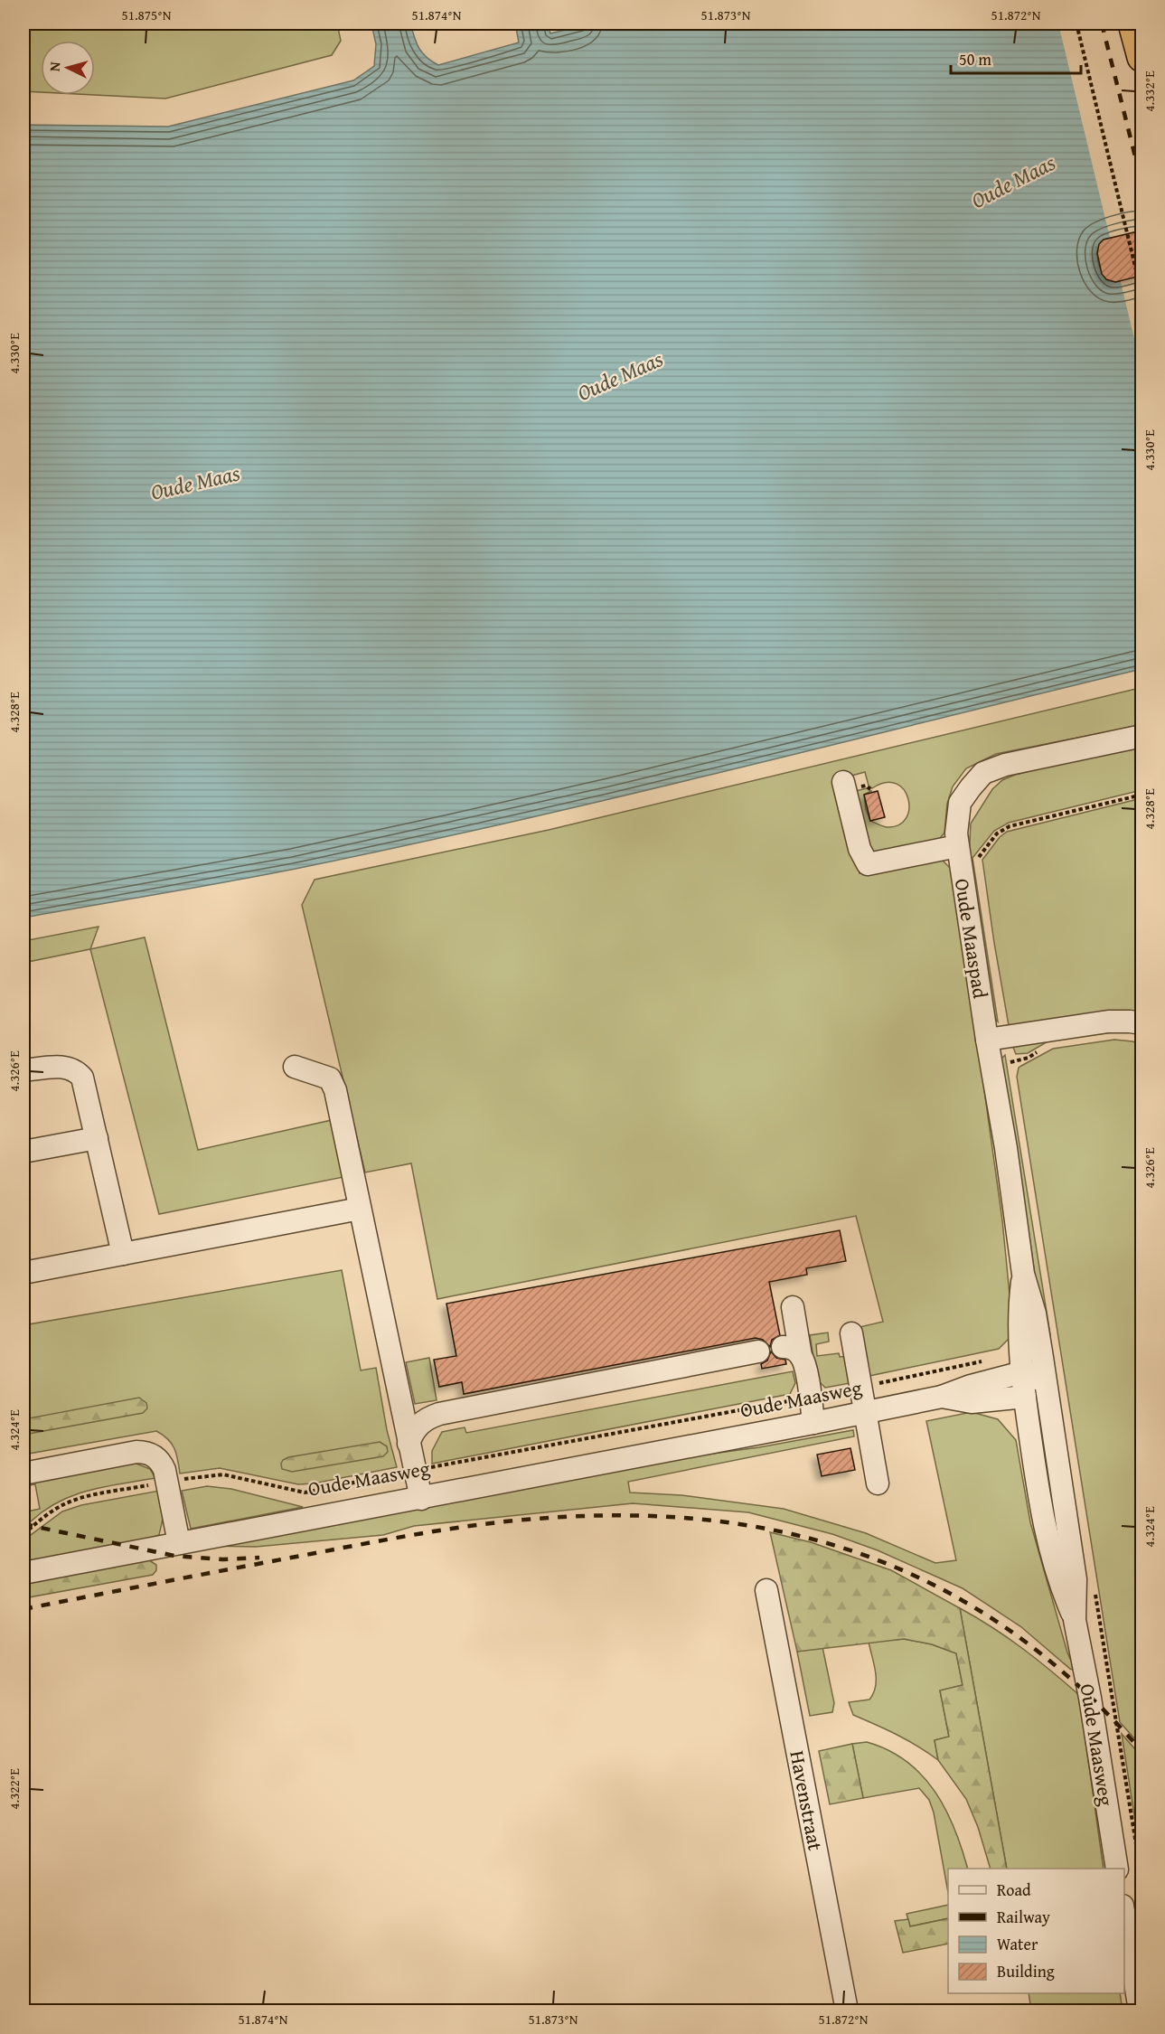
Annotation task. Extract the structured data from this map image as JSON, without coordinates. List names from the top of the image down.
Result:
{
  "streets": {
    "street": ["Oude Maaspad", "Oude Maasweg", "Havenstraat"]
  },
  "crossings": [
    ["Oude Maaspad", "Oude Maasweg"]
  ],
  "water": ["Oude Maas"],
  "legend": [
    "Road",
    "Railway",
    "Water",
    "Building"
  ],
  "scale_bar": "50 m",
  "north": "left",
  "coordinates": [
    "51.875°N",
    "51.874°N",
    "51.873°N",
    "51.872°N",
    "4.332°E",
    "4.330°E",
    "4.328°E",
    "4.326°E",
    "4.324°E",
    "4.322°E"
  ]
}
